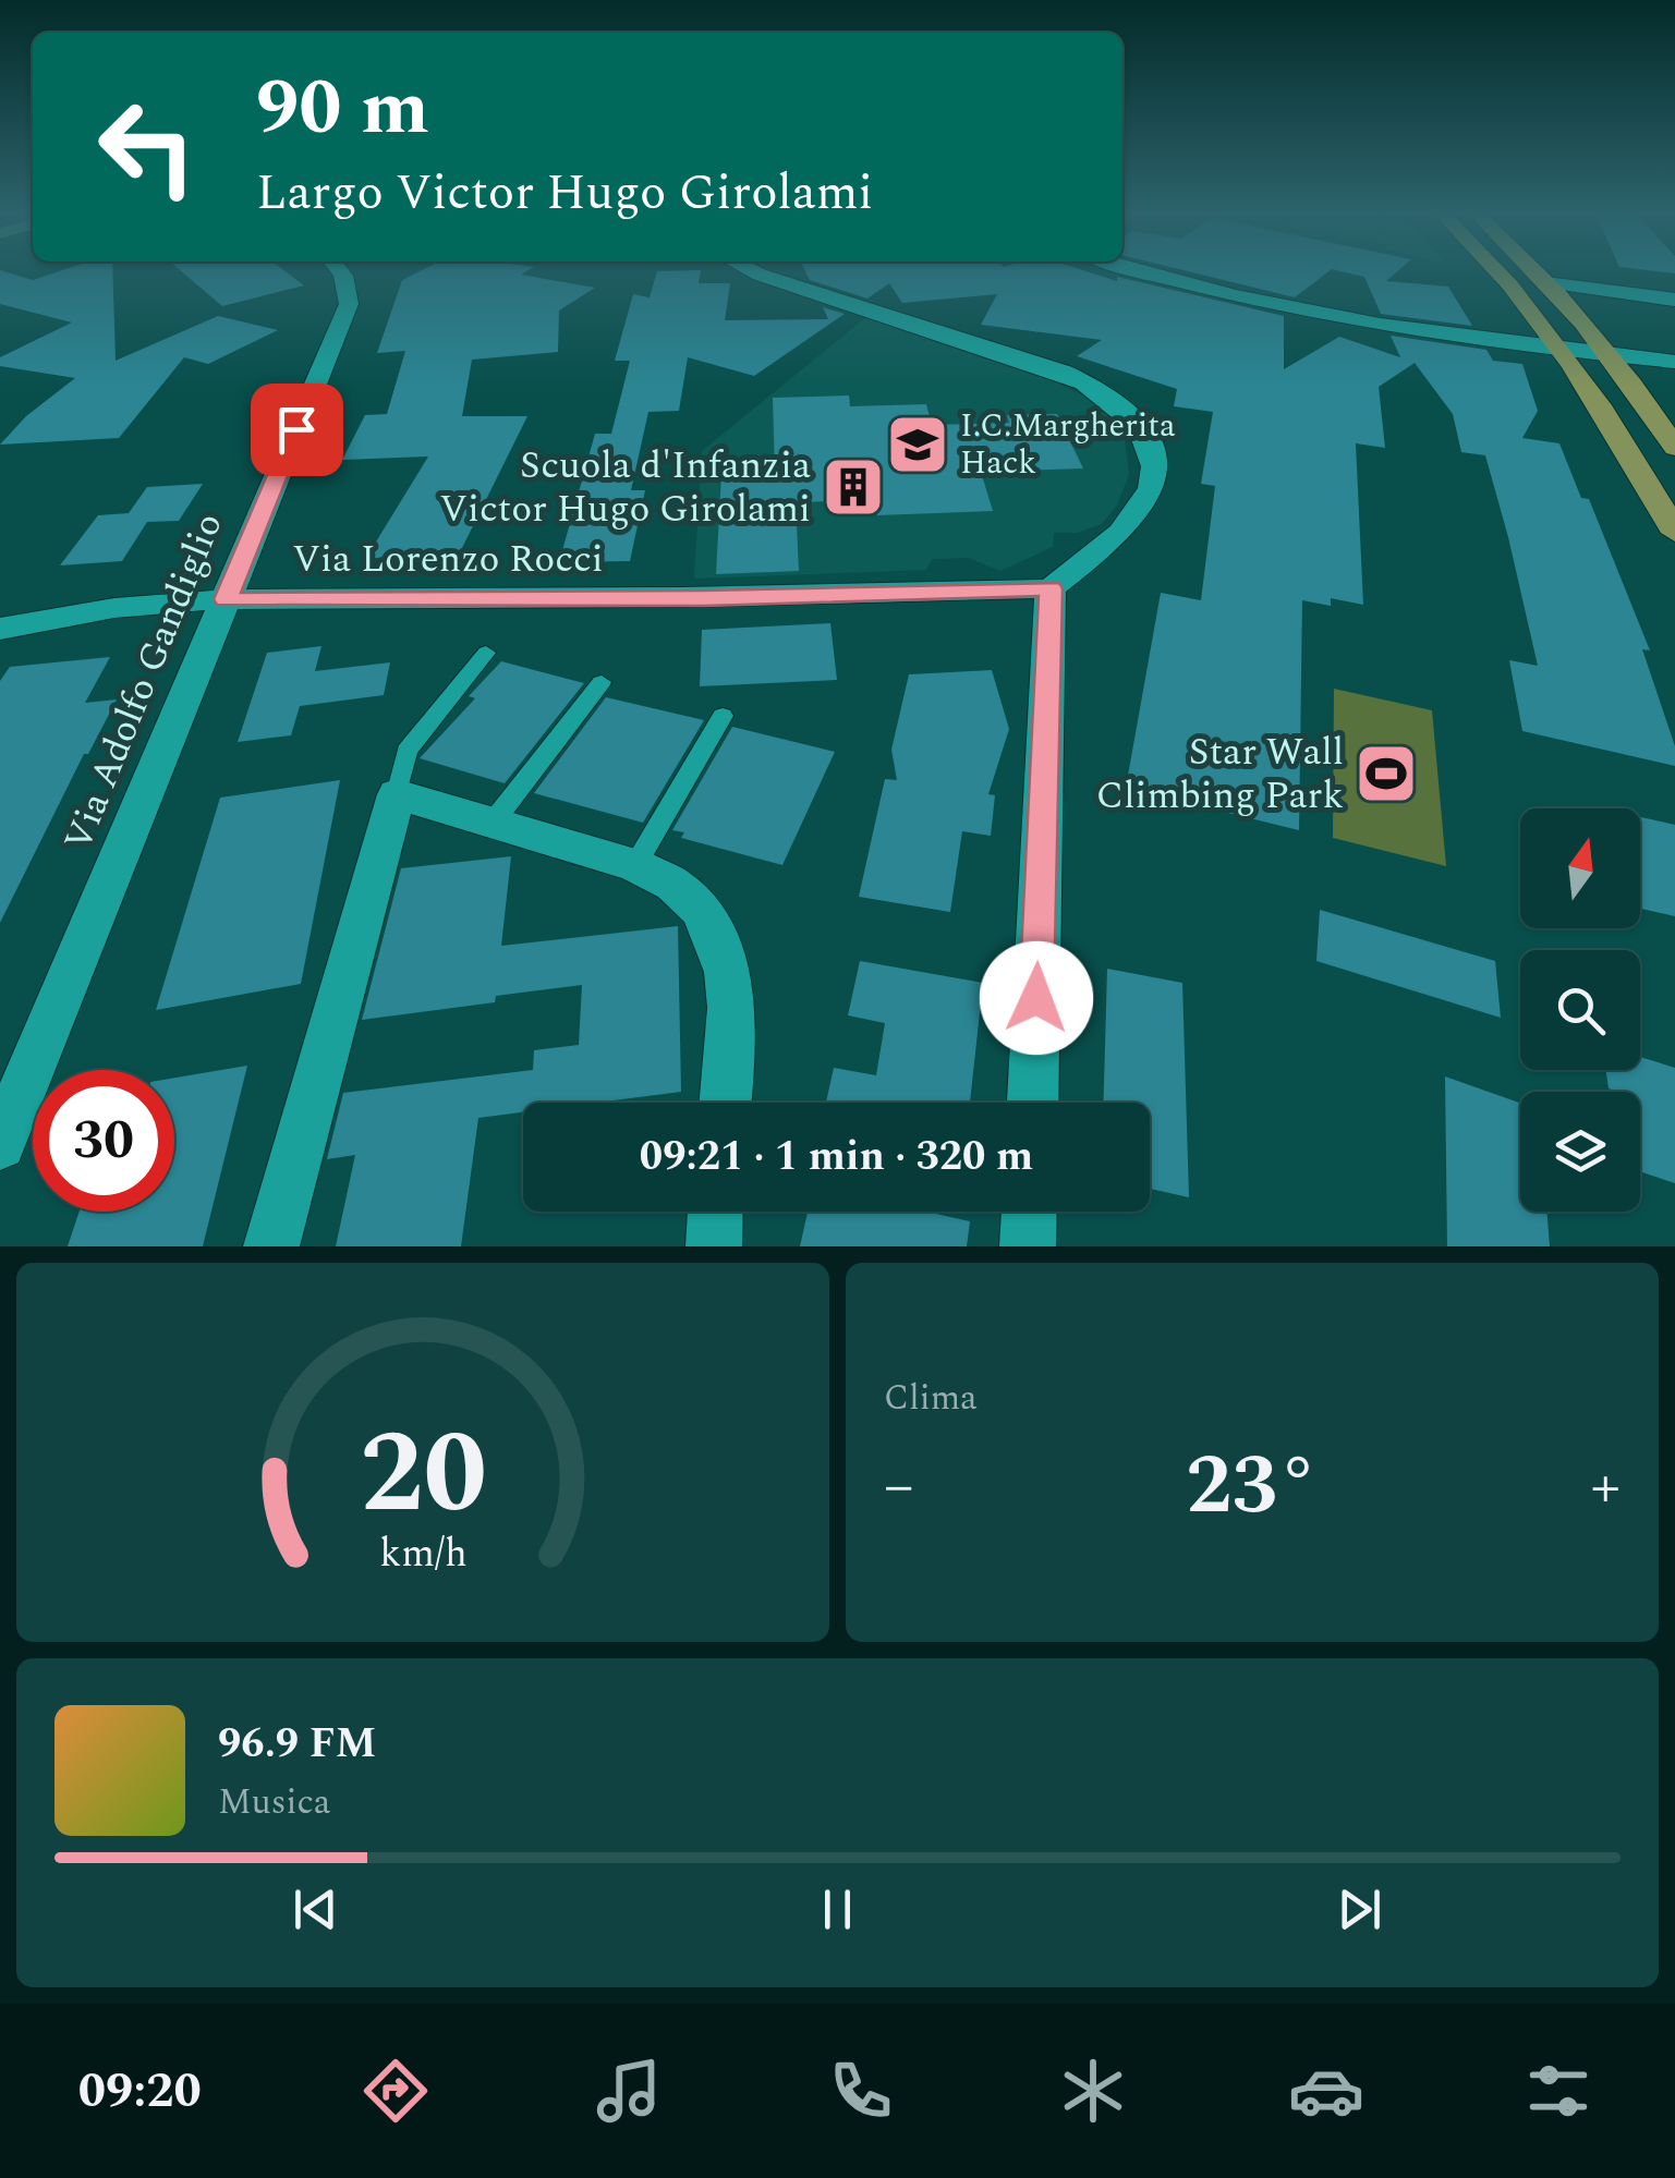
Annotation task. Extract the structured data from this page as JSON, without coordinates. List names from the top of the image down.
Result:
{
  "streets": {
    "street": ["Via Lorenzo Rocci", "Via Adolfo Gandiglio"]
  },
  "crossings": [
    ["Via Lorenzo Rocci", "Via Adolfo Gandiglio"]
  ],
  "places": {
    "school or university": ["I.C.Margherita Hack"],
    "building": ["Scuola d'Infanzia Victor Hugo Girolami"],
    "sports": ["Star Wall Climbing Park"]
  },
  "north": "top",
  "page": {
    "turn": ["90 m", "Largo Victor Hugo Girolami"],
    "limit": "30",
    "trip": "09:21 · 1 min · 320 m",
    "tile": "Clima",
    "heat": ["−", "23°", "+"],
    "song": ["96.9 FM", "Musica"],
    "tabs": "09:20",
    "gauge": ["20", "km/h"]
  }
}
